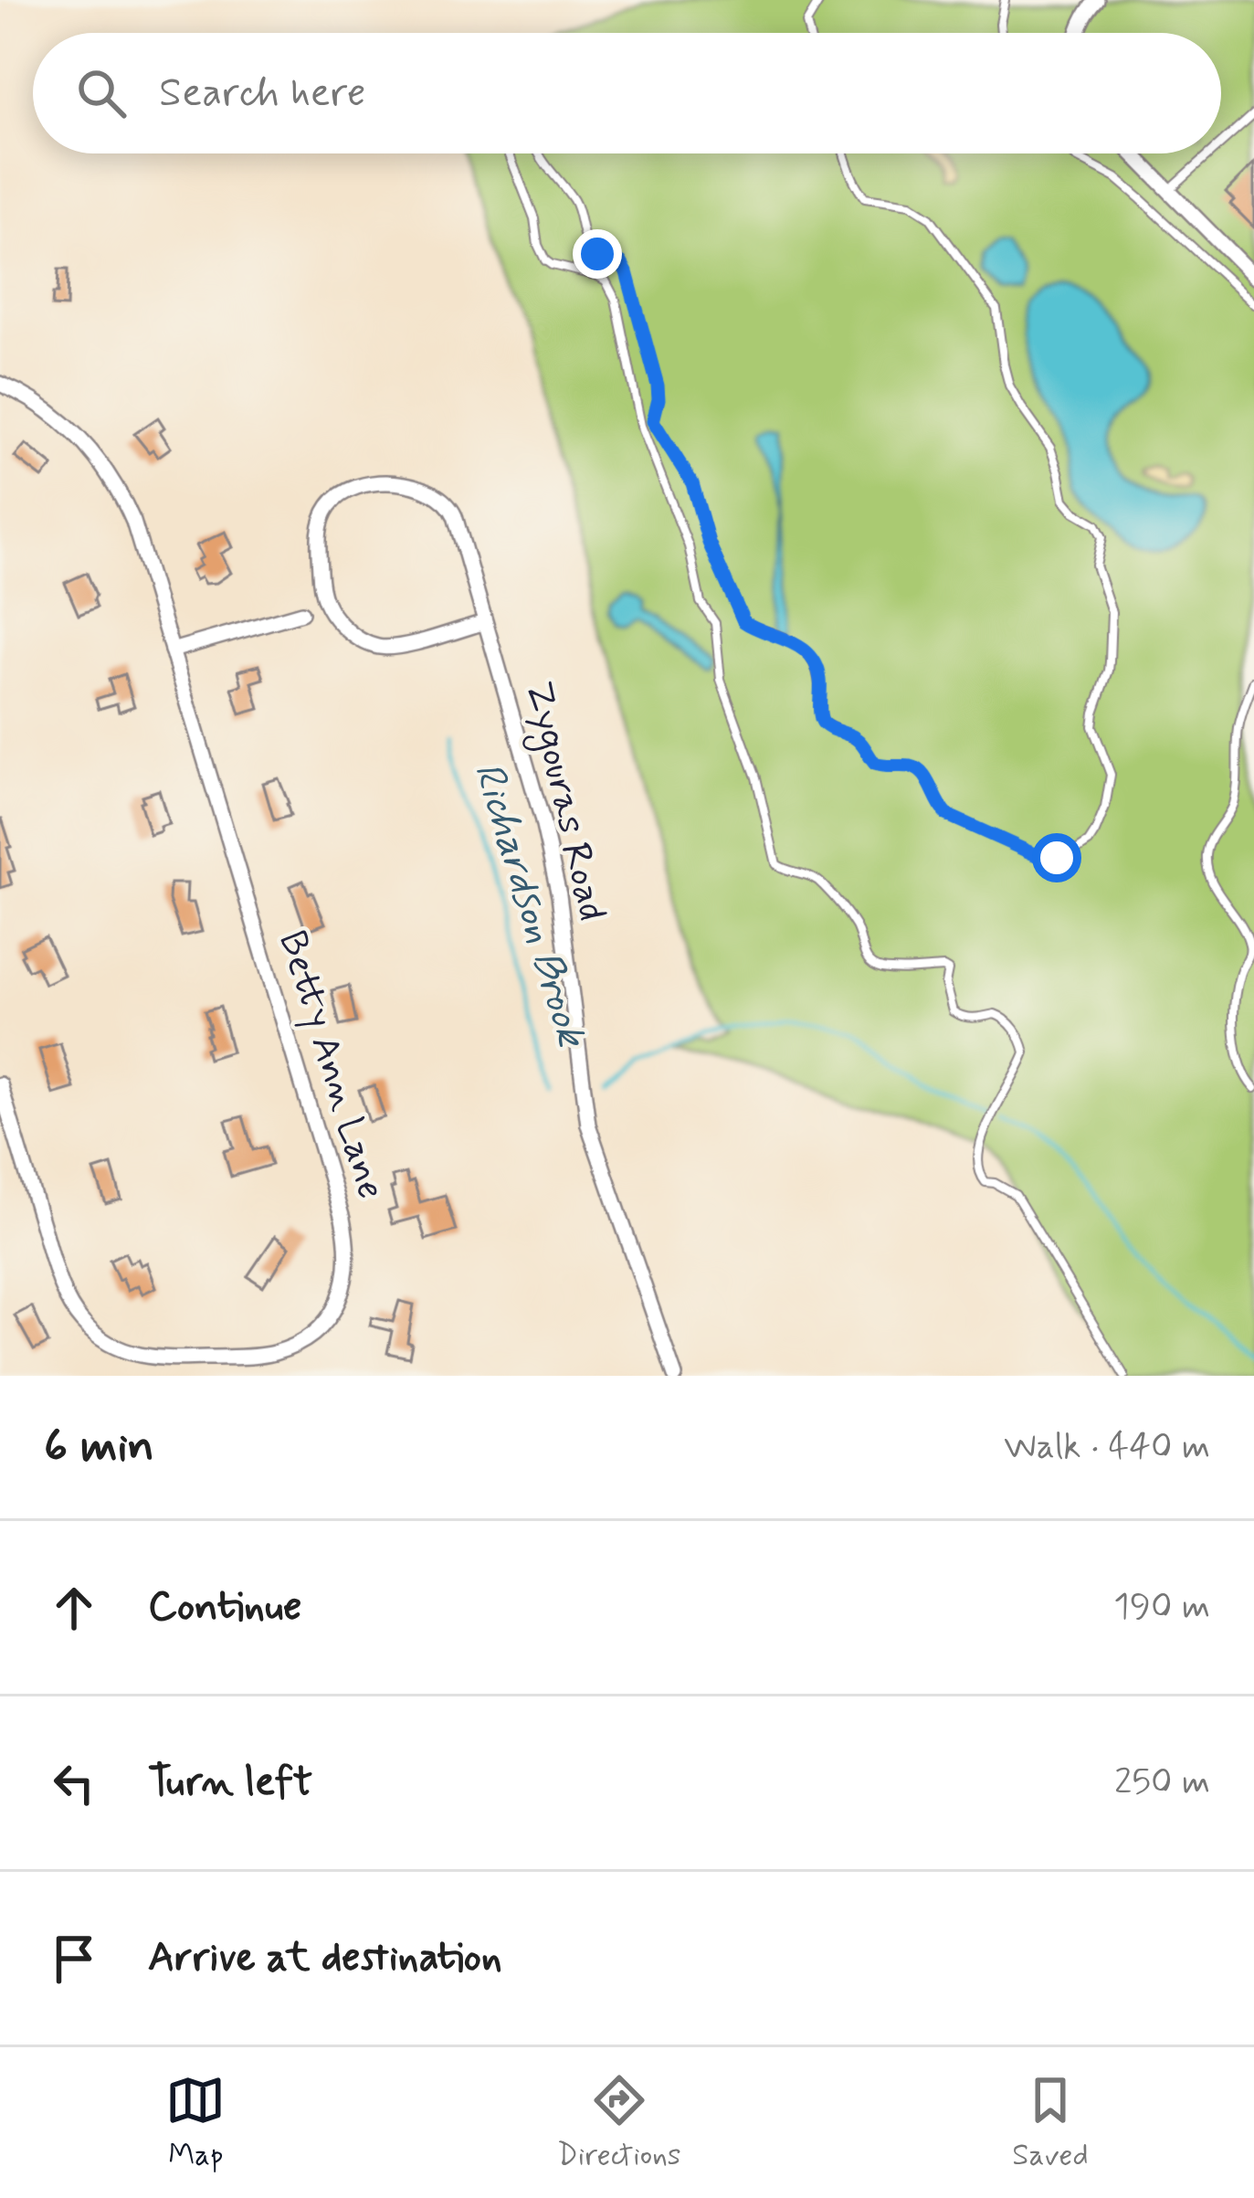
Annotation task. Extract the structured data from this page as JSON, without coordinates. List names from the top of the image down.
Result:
{
  "streets": {
    "street": ["Zygouras Road", "Betty Ann Lane"]
  },
  "water": ["Richardson Brook"],
  "page": {
    "search": "Search here",
    "heading": ["6 min", "Walk · 440 m"],
    "list": [
      ["Continue", "190 m"],
      ["Turn left", "250 m"],
      "Arrive at destination"
    ],
    "nav": ["Map", "Directions", "Saved"]
  }
}
